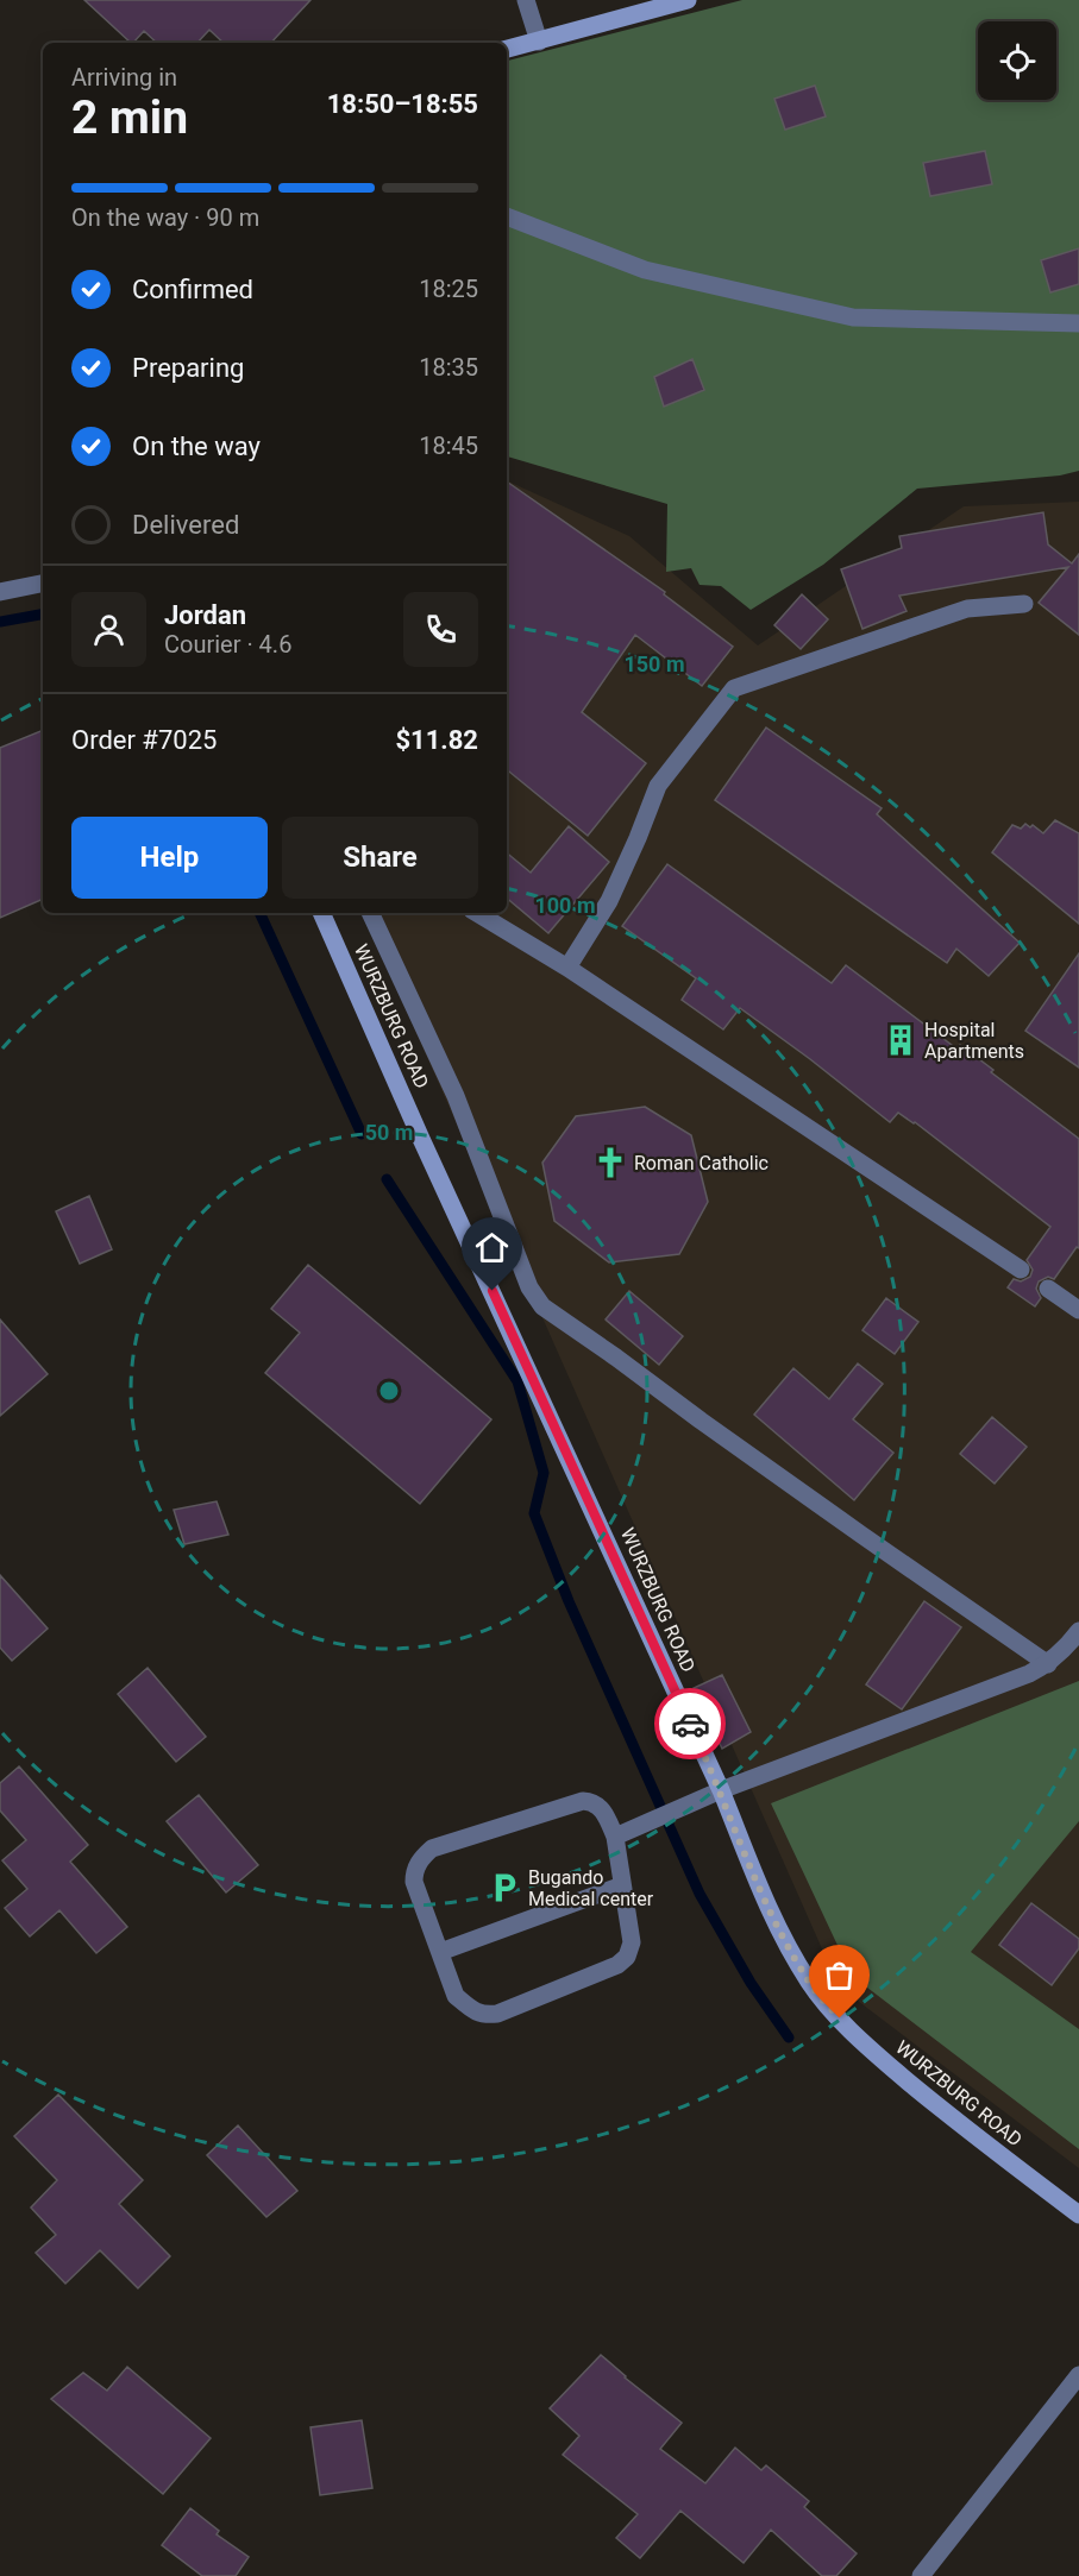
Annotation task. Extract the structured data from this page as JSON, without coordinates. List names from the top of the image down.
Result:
{
  "streets": {
    "main road": ["WURZBURG ROAD"]
  },
  "places": {
    "building": ["Hospital Apartments"],
    "church": ["Roman Catholic"],
    "parking": ["Bugando Medical center"]
  },
  "page": {
    "heading": ["2 min", "Arriving in", "18:50–18:55"],
    "panel": [
      "Jordan",
      "Courier · 4.6",
      "Order #7025",
      "$11.82"
    ],
    "bar": "On the way · 90 m",
    "list": [
      ["Confirmed", "18:25"],
      ["Preparing", "18:35"],
      ["On the way", "18:45"],
      "Delivered"
    ],
    "buttons": ["Help", "Share"]
  },
  "rings": ["150 m", "100 m", "50 m"]
}
